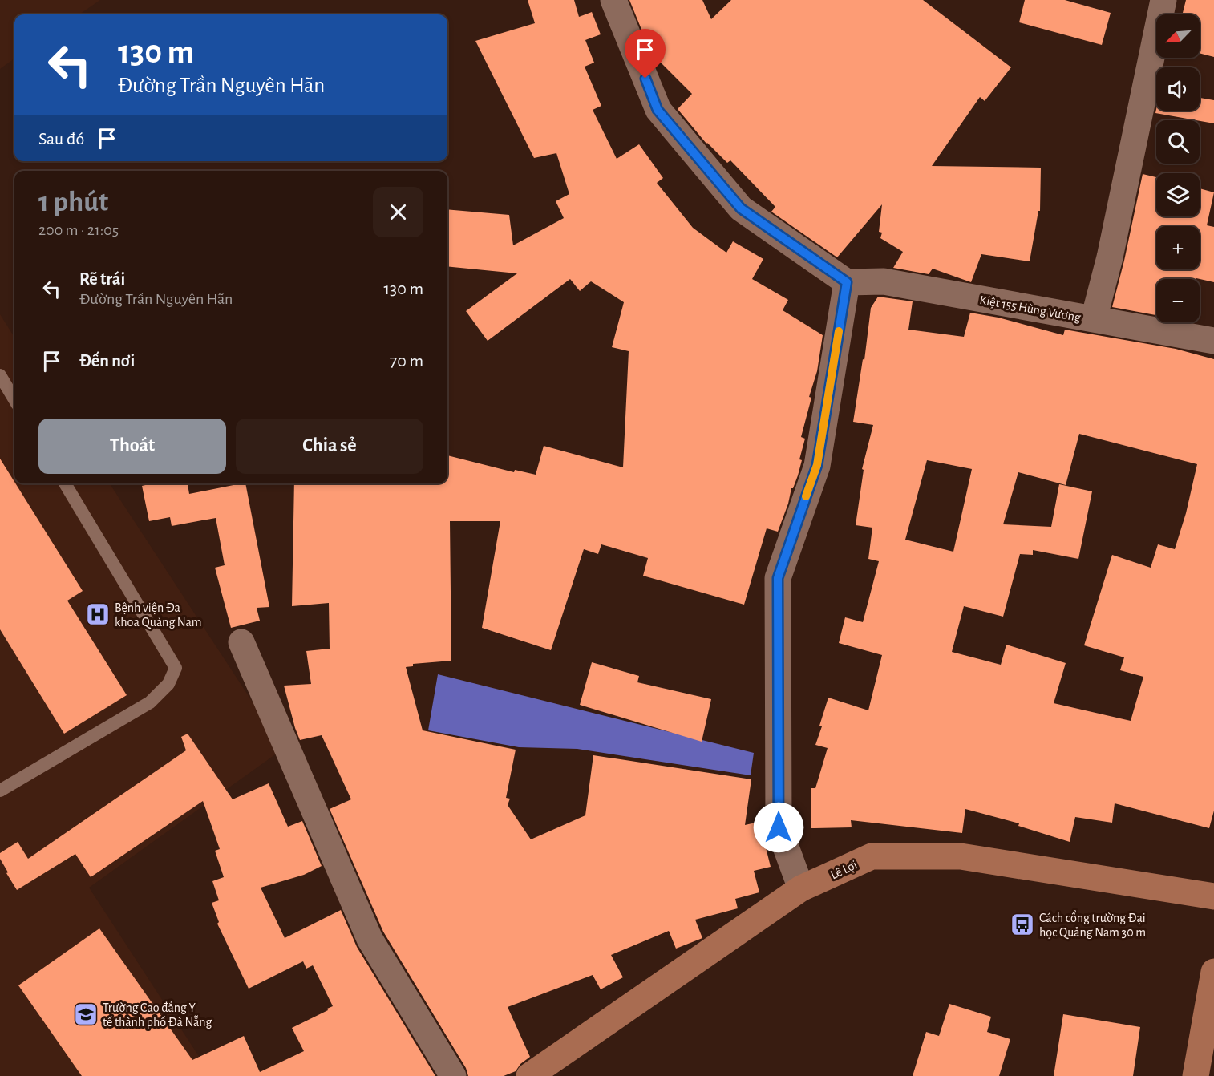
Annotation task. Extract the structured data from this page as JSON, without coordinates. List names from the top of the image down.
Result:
{
  "streets": {
    "street": ["Kiệt 155 Hùng Vương", "Lê Lợi"]
  },
  "places": {
    "hospital": ["Bệnh viện Đa khoa Quảng Nam"],
    "bus stop": ["Cách cổng trường Đại học Quảng Nam 30 m"],
    "school or university": ["Trường Cao đẳng Y tế thành phố Đà Nẵng"]
  },
  "north": "bottom left",
  "page": {
    "map_buttons": ["+", "−"],
    "turn": ["130 m", "Đường Trần Nguyên Hãn"],
    "then": "Sau đó",
    "heading": ["1 phút", "200 m · 21:05"],
    "list": [
      {
        "name": "Rẽ trái",
        "note": "Đường Trần Nguyên Hãn",
        "value": "130 m"
      },
      {
        "name": "Đến nơi",
        "value": "70 m"
      }
    ],
    "buttons": ["Thoát", "Chia sẻ"]
  }
}
